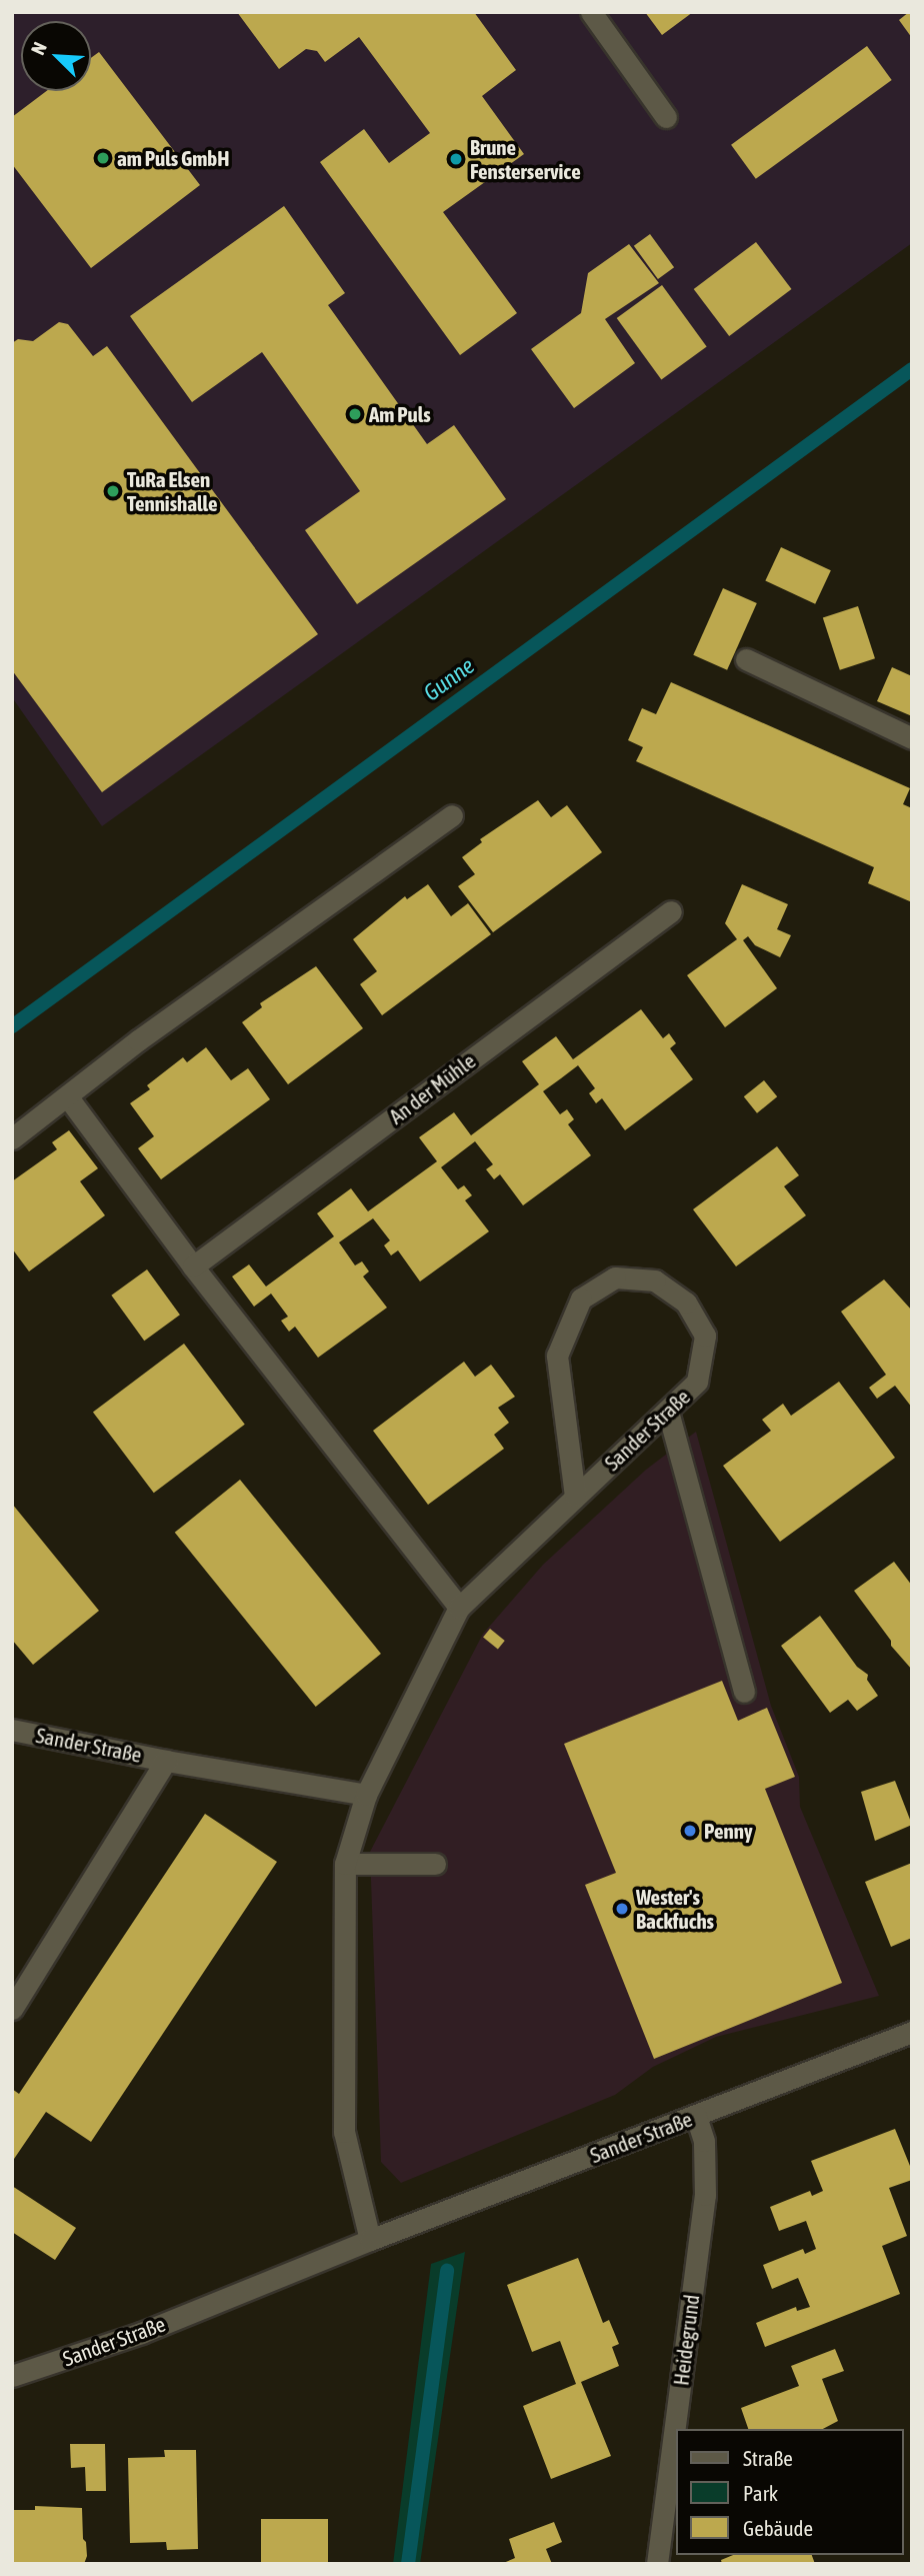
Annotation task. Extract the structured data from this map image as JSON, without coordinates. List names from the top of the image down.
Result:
{
  "streets": {
    "street": ["An der Mühle", "Sander Straße", "Heidegrund"]
  },
  "crossings": [
    ["Sander Straße", "Heidegrund"]
  ],
  "water": ["Gunne"],
  "places": [
    "am Puls GmbH",
    "Brune Fensterservice",
    "Am Puls",
    "TuRa Elsen Tennishalle",
    "Penny",
    "Wester's Backfuchs"
  ],
  "legend": ["Straße", "Park", "Gebäude"],
  "north": "top left"
}
